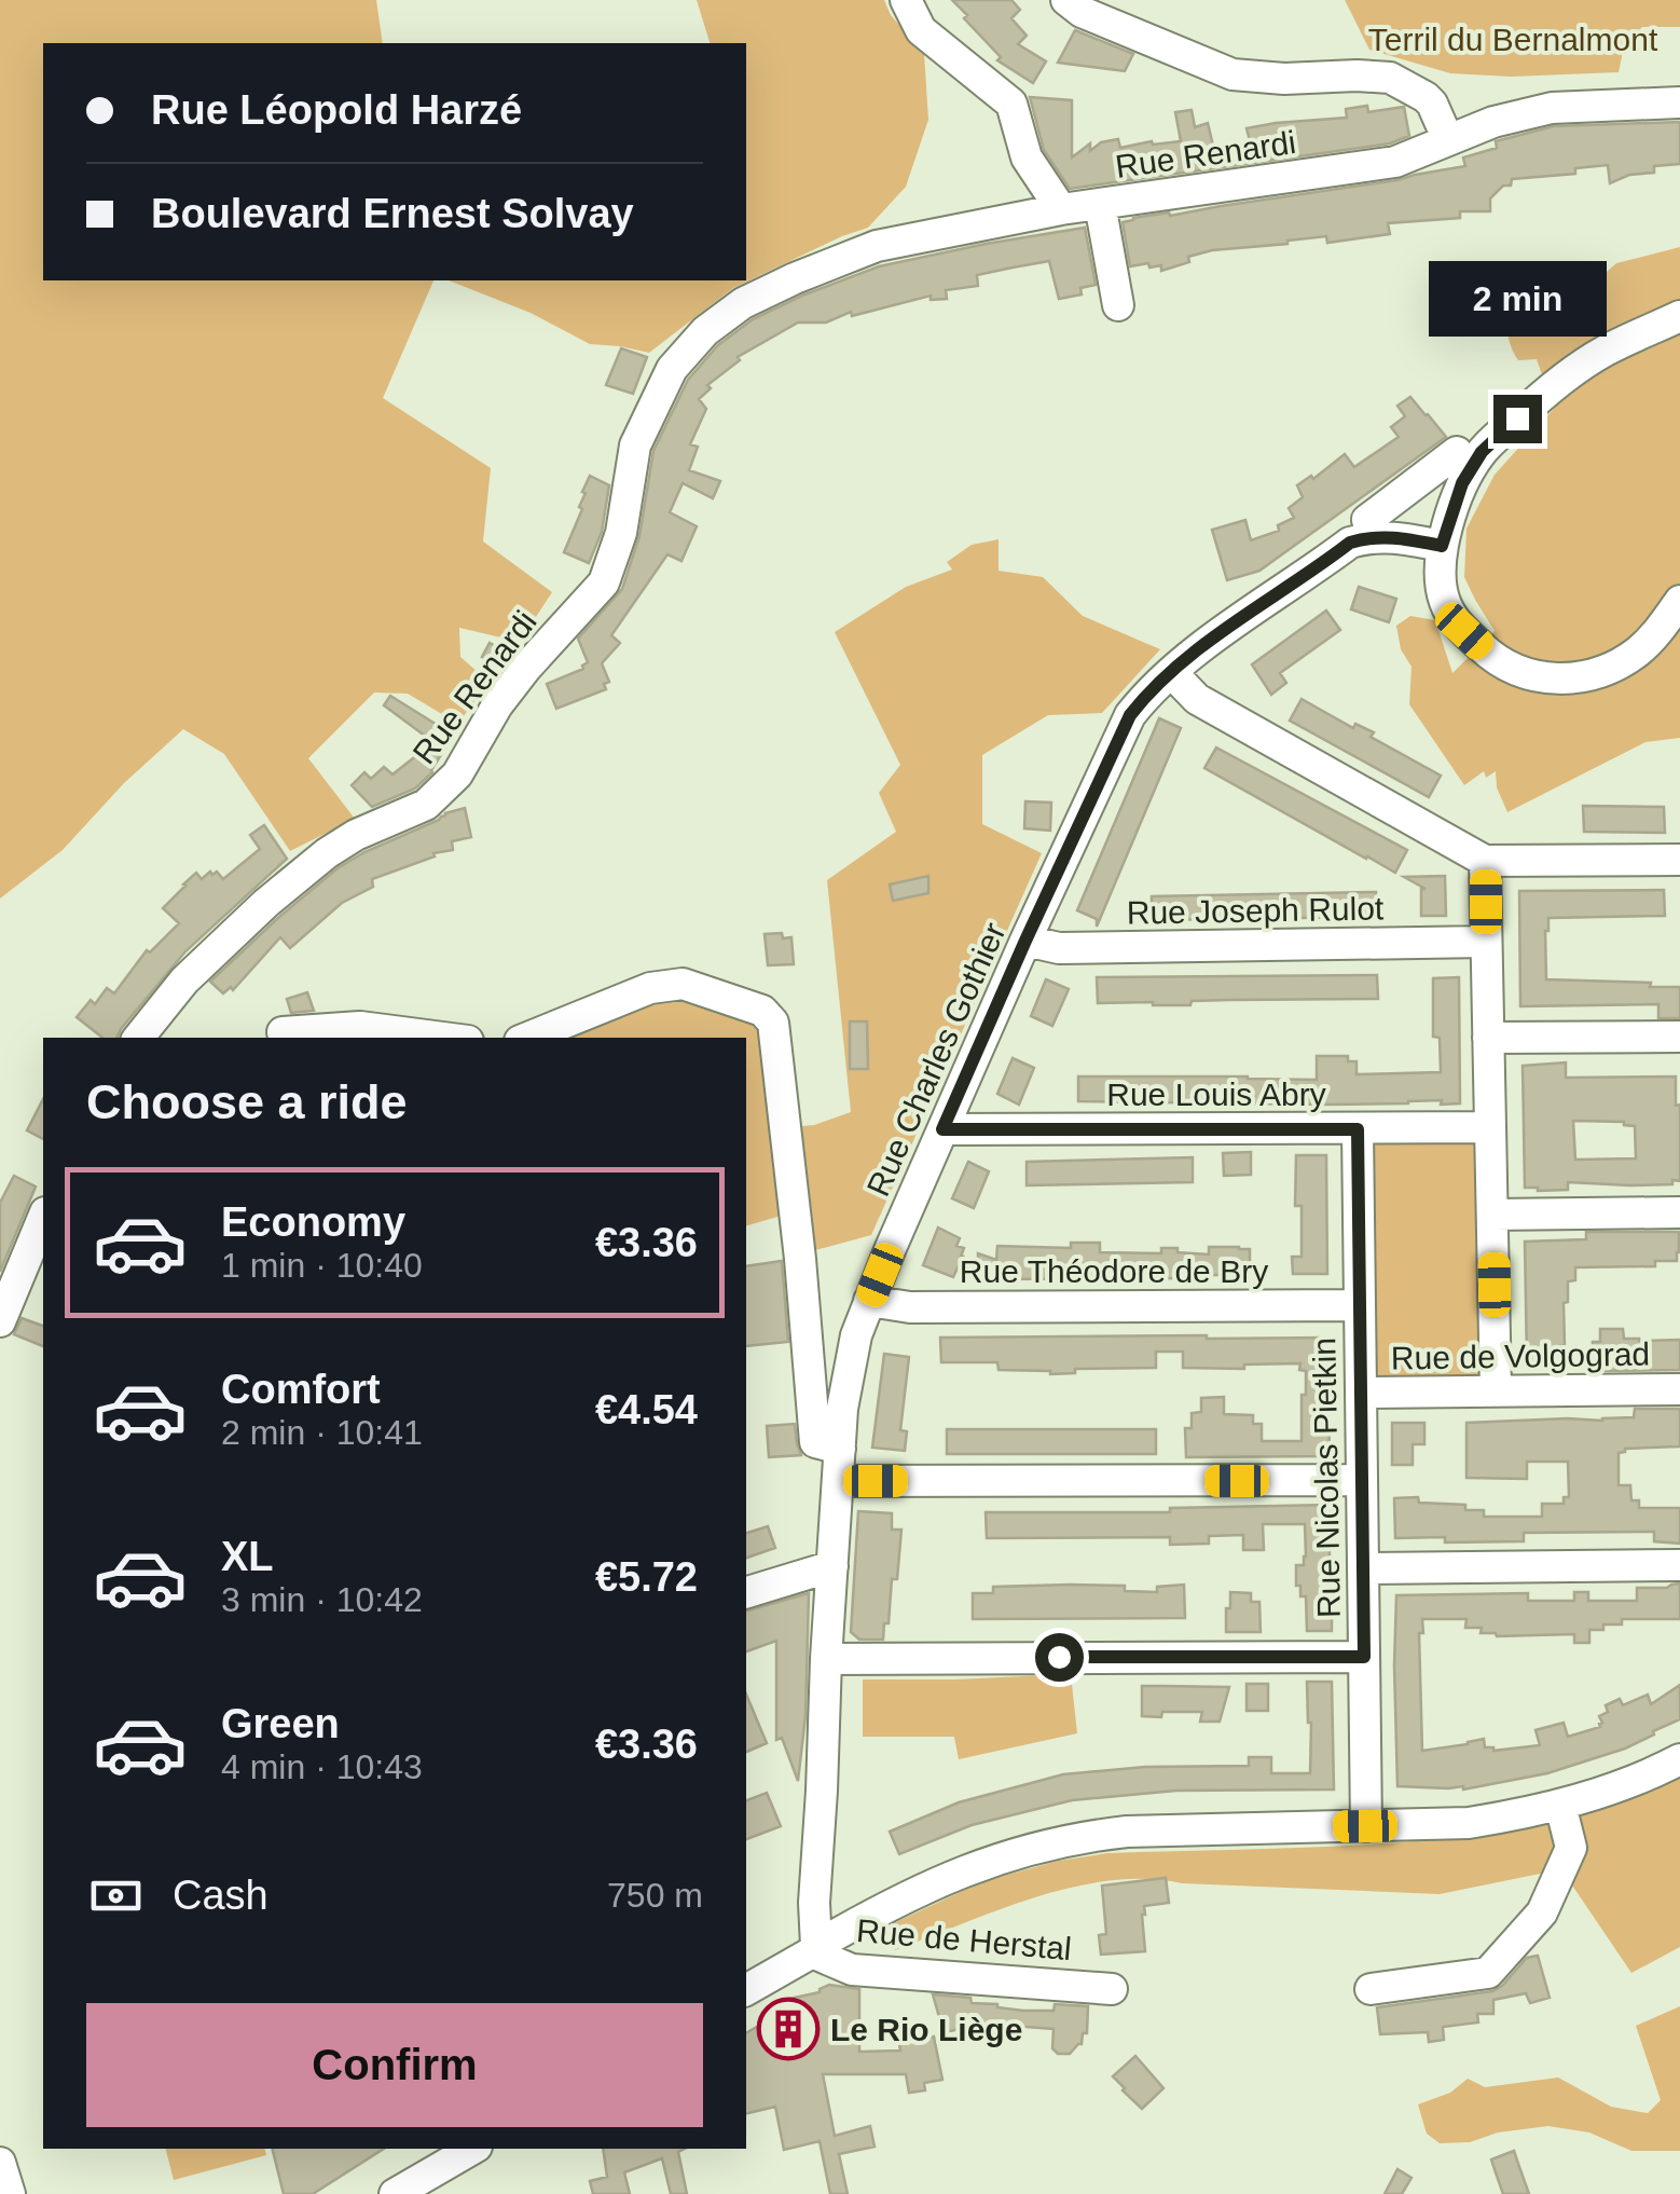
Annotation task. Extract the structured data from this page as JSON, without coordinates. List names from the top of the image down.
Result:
{
  "streets": {
    "street": [
      "Rue Renardi",
      "Rue Joseph Rulot",
      "Rue Charles Gothier",
      "Rue Louis Abry",
      "Rue Théodore de Bry",
      "Rue de Volgograd",
      "Rue Nicolas Pietkin",
      "Rue de Herstal"
    ]
  },
  "crossings": [
    ["Rue Joseph Rulot", "Rue Charles Gothier"],
    ["Rue Charles Gothier", "Rue Louis Abry"],
    ["Rue Charles Gothier", "Rue Théodore de Bry"],
    ["Rue Charles Gothier", "Rue de Herstal"],
    ["Rue Louis Abry", "Rue Nicolas Pietkin"],
    ["Rue Théodore de Bry", "Rue Nicolas Pietkin"],
    ["Rue de Volgograd", "Rue Nicolas Pietkin"]
  ],
  "parks": ["Terril du Bernalmont"],
  "places": {
    "building": ["Le Rio Liège"]
  },
  "page": {
    "banner": ["Rue Léopold Harzé", "Boulevard Ernest Solvay"],
    "bubble": "2 min",
    "heading": "Choose a ride",
    "list": [
      {
        "name": "Economy",
        "note": "1 min · 10:40",
        "value": "€3.36"
      },
      {
        "name": "Comfort",
        "note": "2 min · 10:41",
        "value": "€4.54"
      },
      {
        "name": "XL",
        "note": "3 min · 10:42",
        "value": "€5.72"
      },
      {
        "name": "Green",
        "note": "4 min · 10:43",
        "value": "€3.36"
      }
    ],
    "pay": ["Cash", "750 m"],
    "buttons": "Confirm"
  }
}
